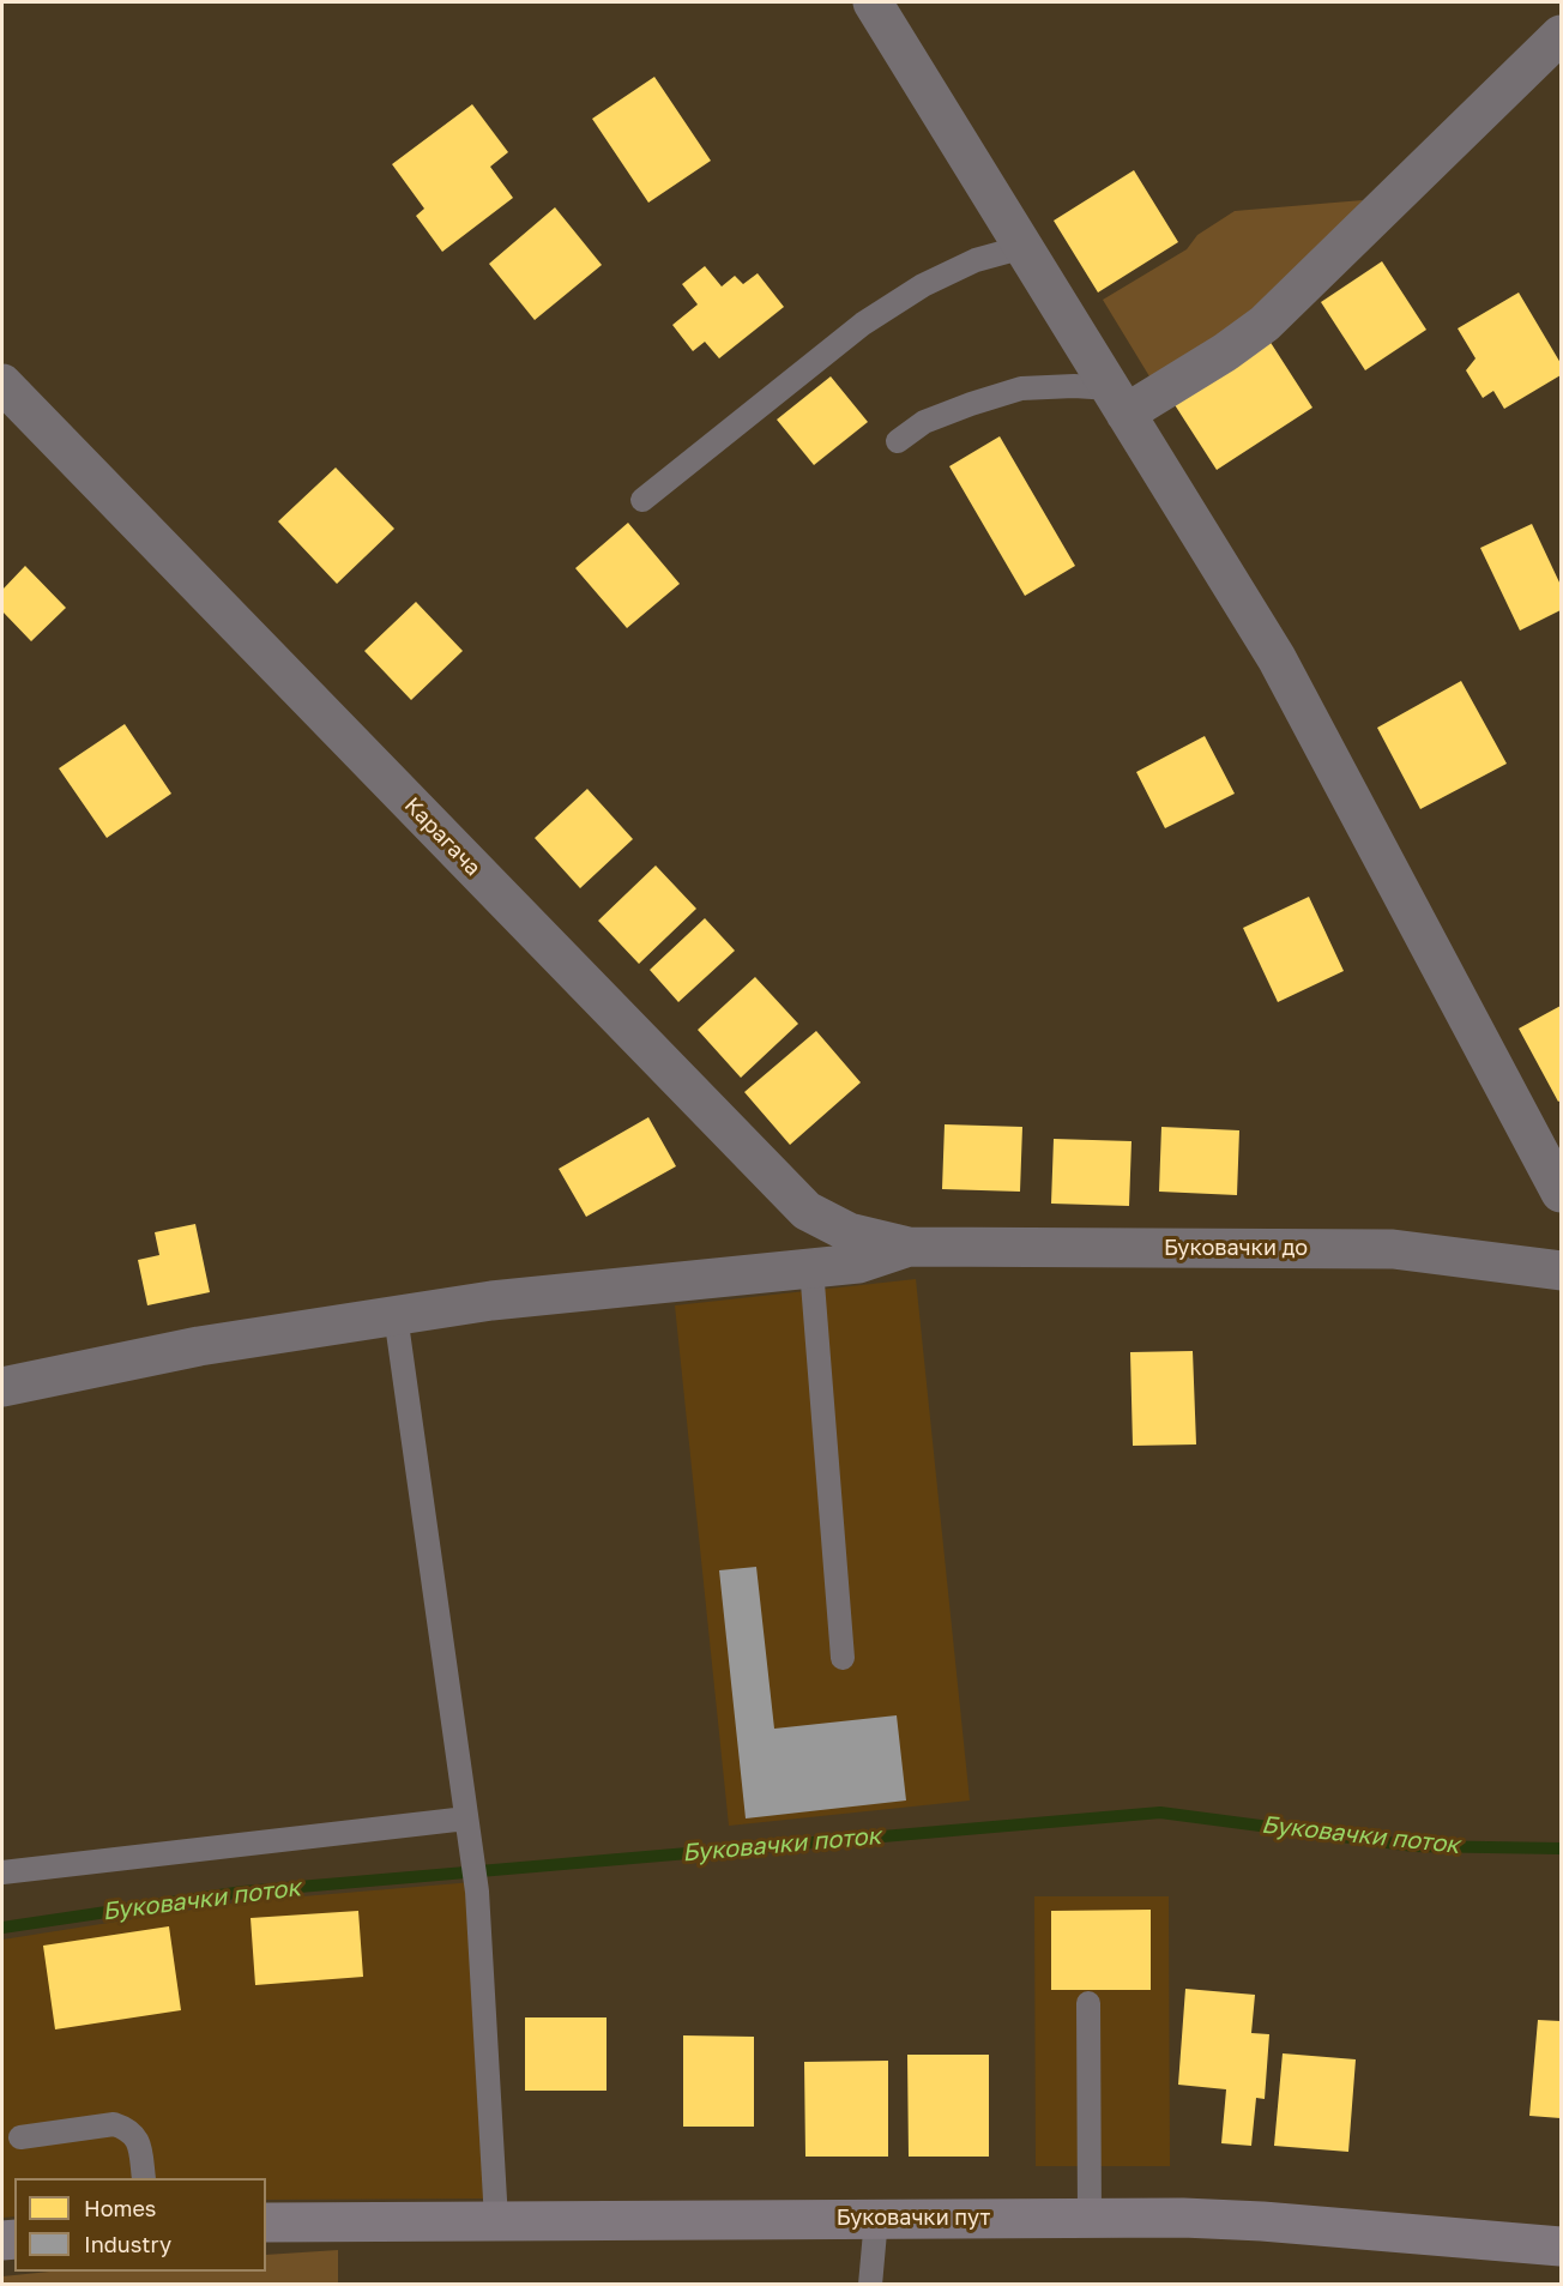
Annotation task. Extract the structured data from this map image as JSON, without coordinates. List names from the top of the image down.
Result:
{
  "streets": {
    "street": ["Карагача", "Буковачки до", "Буковачки пут"]
  },
  "crossings": [
    ["Карагача", "Буковачки до"]
  ],
  "water": ["Буковачки поток"],
  "legend": ["Homes", "Industry"]
}
